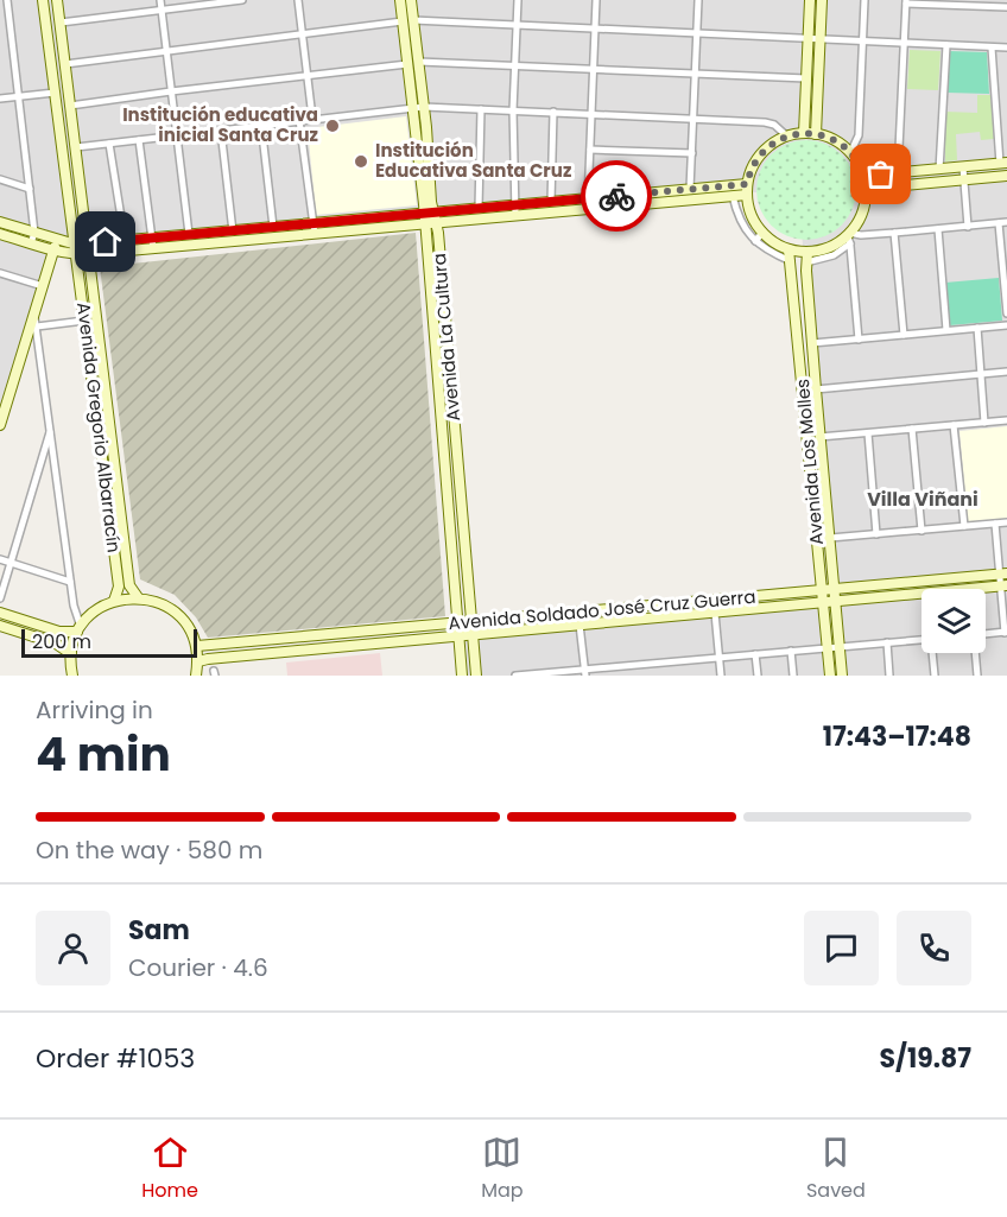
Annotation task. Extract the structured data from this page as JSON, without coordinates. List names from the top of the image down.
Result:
{
  "streets": {
    "street": [
      "Avenida La Cultura",
      "Avenida Gregorio Albarracín",
      "Avenida Los Molles",
      "Avenida Soldado José Cruz Guerra"
    ]
  },
  "crossings": [
    ["Avenida La Cultura", "Avenida Soldado José Cruz Guerra"],
    ["Avenida Los Molles", "Avenida Soldado José Cruz Guerra"]
  ],
  "districts": ["Villa Viñani"],
  "places": ["Institución educativa inicial Santa Cruz", "Institución Educativa Santa Cruz"],
  "scale_bar": "200 m",
  "page": {
    "scale": "200 m",
    "heading": ["4 min", "Arriving in", "17:43–17:48"],
    "panel": [
      "Sam",
      "Courier · 4.6",
      "Order #1053",
      "S/19.87"
    ],
    "bar": "On the way · 580 m",
    "tabs": ["Home", "Map", "Saved"]
  }
}
